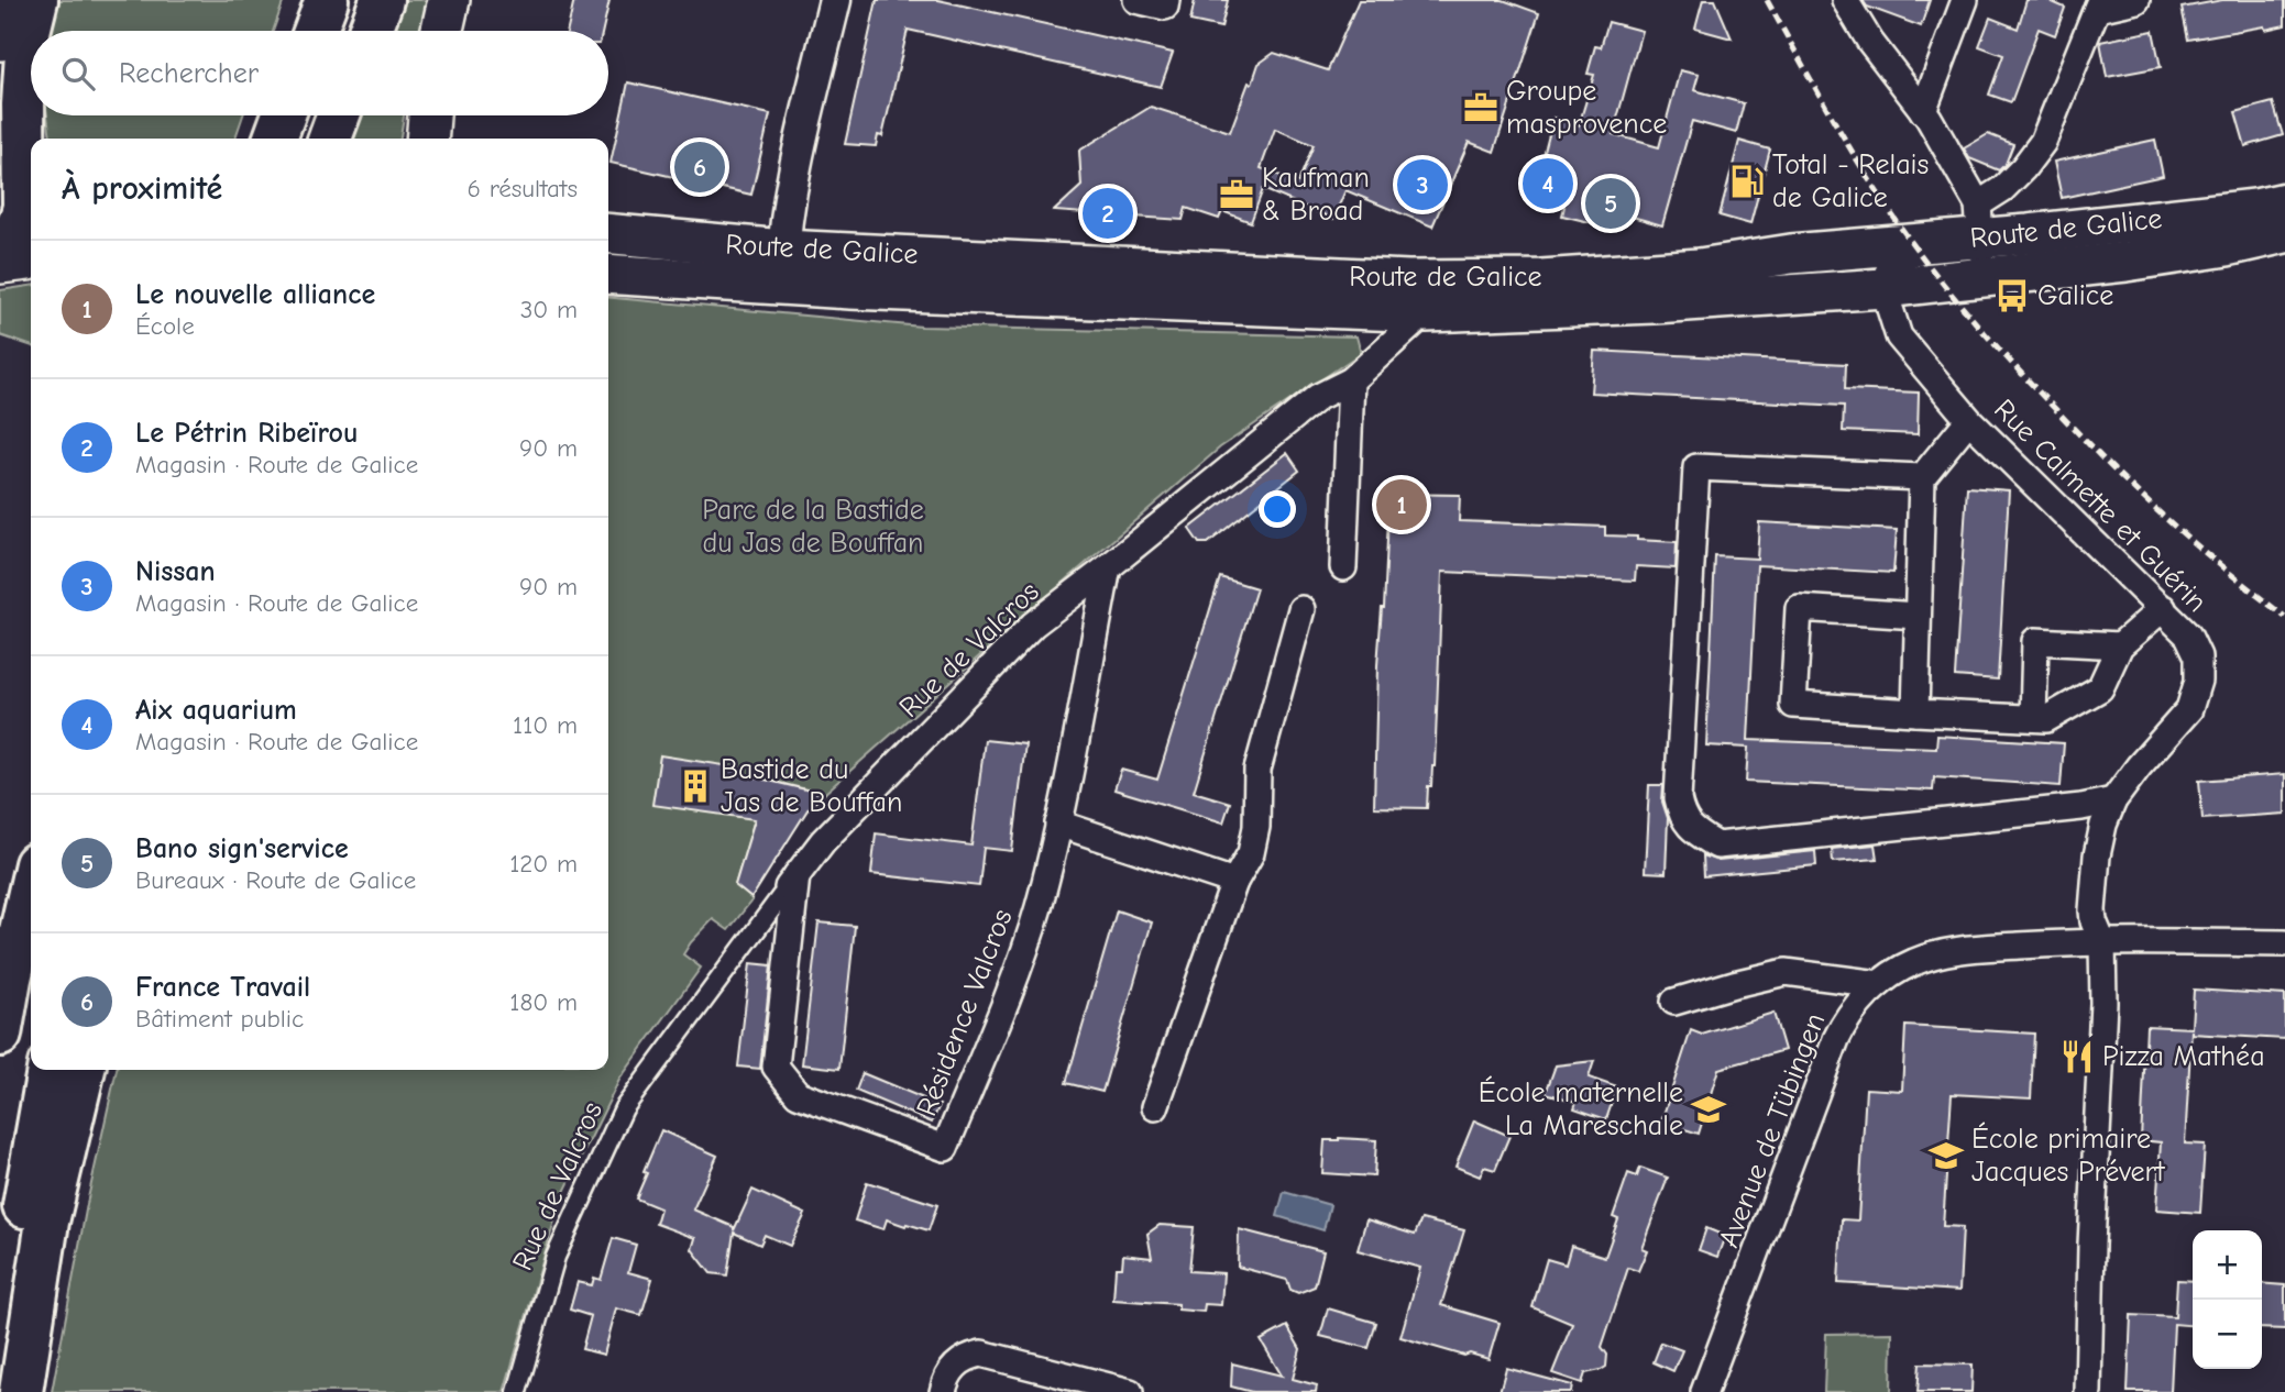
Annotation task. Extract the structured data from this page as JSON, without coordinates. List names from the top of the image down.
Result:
{
  "streets": {
    "main road": ["Route de Galice"],
    "street": [
      "Rue Calmette et Guérin",
      "Rue de Valcros",
      "Résidence Valcros",
      "Avenue de Tübingen"
    ]
  },
  "crossings": [
    ["Route de Galice", "Rue Calmette et Guérin"],
    ["Route de Galice", "Rue de Valcros"],
    ["Rue Calmette et Guérin", "Avenue de Tübingen"],
    ["Rue de Valcros", "Résidence Valcros"]
  ],
  "parks": ["Parc de la Bastide du Jas de Bouffan"],
  "places": {
    "office": ["Groupe masprovence", "Kaufman & Broad"],
    "fuel station": ["Total - Relais de Galice"],
    "bus stop": ["Galice"],
    "building": ["Bastide du Jas de Bouffan"],
    "restaurant": ["Pizza Mathéa"],
    "school or university": ["École maternelle La Mareschale", "École primaire Jacques Prévert"]
  },
  "page": {
    "search": "Rechercher",
    "pins": [
      "6",
      "4",
      "3",
      "5",
      "2",
      "1"
    ],
    "heading": ["À proximité", "6 résultats"],
    "list": [
      {
        "mark": "1",
        "name": "Le nouvelle alliance",
        "note": "École",
        "value": "30 m"
      },
      {
        "mark": "2",
        "name": "Le Pétrin Ribeïrou",
        "note": "Magasin · Route de Galice",
        "value": "90 m"
      },
      {
        "mark": "3",
        "name": "Nissan",
        "note": "Magasin · Route de Galice",
        "value": "90 m"
      },
      {
        "mark": "4",
        "name": "Aix aquarium",
        "note": "Magasin · Route de Galice",
        "value": "110 m"
      },
      {
        "mark": "5",
        "name": "Bano sign'service",
        "note": "Bureaux · Route de Galice",
        "value": "120 m"
      },
      {
        "mark": "6",
        "name": "France Travail",
        "note": "Bâtiment public",
        "value": "180 m"
      }
    ],
    "map_buttons": ["+", "−"]
  }
}
